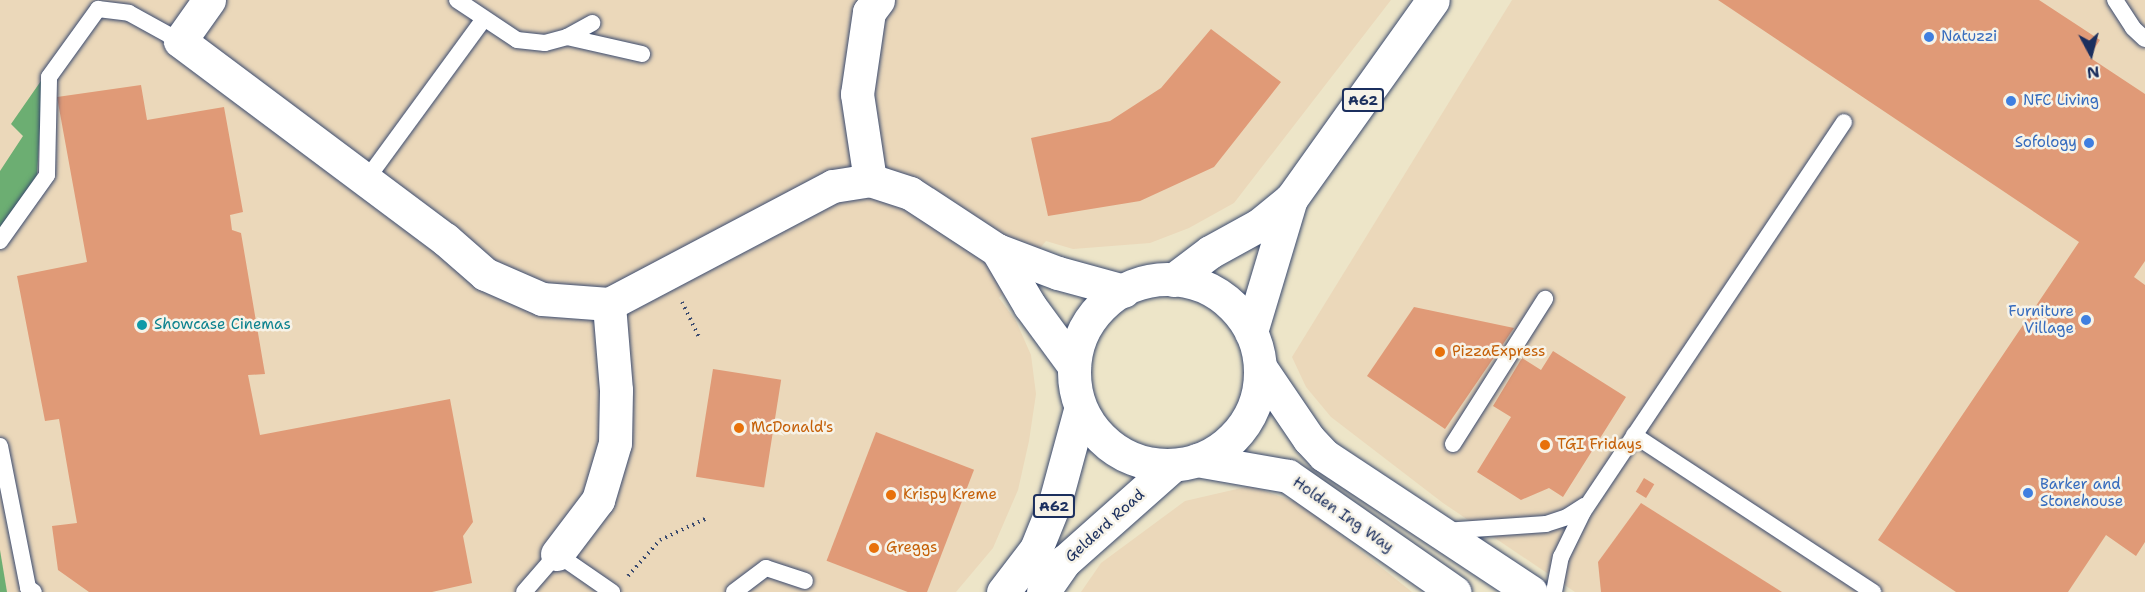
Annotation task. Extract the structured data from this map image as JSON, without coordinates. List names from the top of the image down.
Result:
{
  "streets": {
    "street": ["A62", "Holden Ing Way", "Gelderd Road"]
  },
  "crossings": [
    ["A62", "Holden Ing Way"],
    ["A62", "Gelderd Road"],
    ["Holden Ing Way", "Gelderd Road"]
  ],
  "places": [
    "Natuzzi",
    "NFC Living",
    "Sofology",
    "Furniture Village",
    "Showcase Cinemas",
    "PizzaExpress",
    "McDonald's",
    "TGI Fridays",
    "Barker and Stonehouse",
    "Krispy Kreme",
    "Greggs"
  ],
  "north": "bottom"
}
